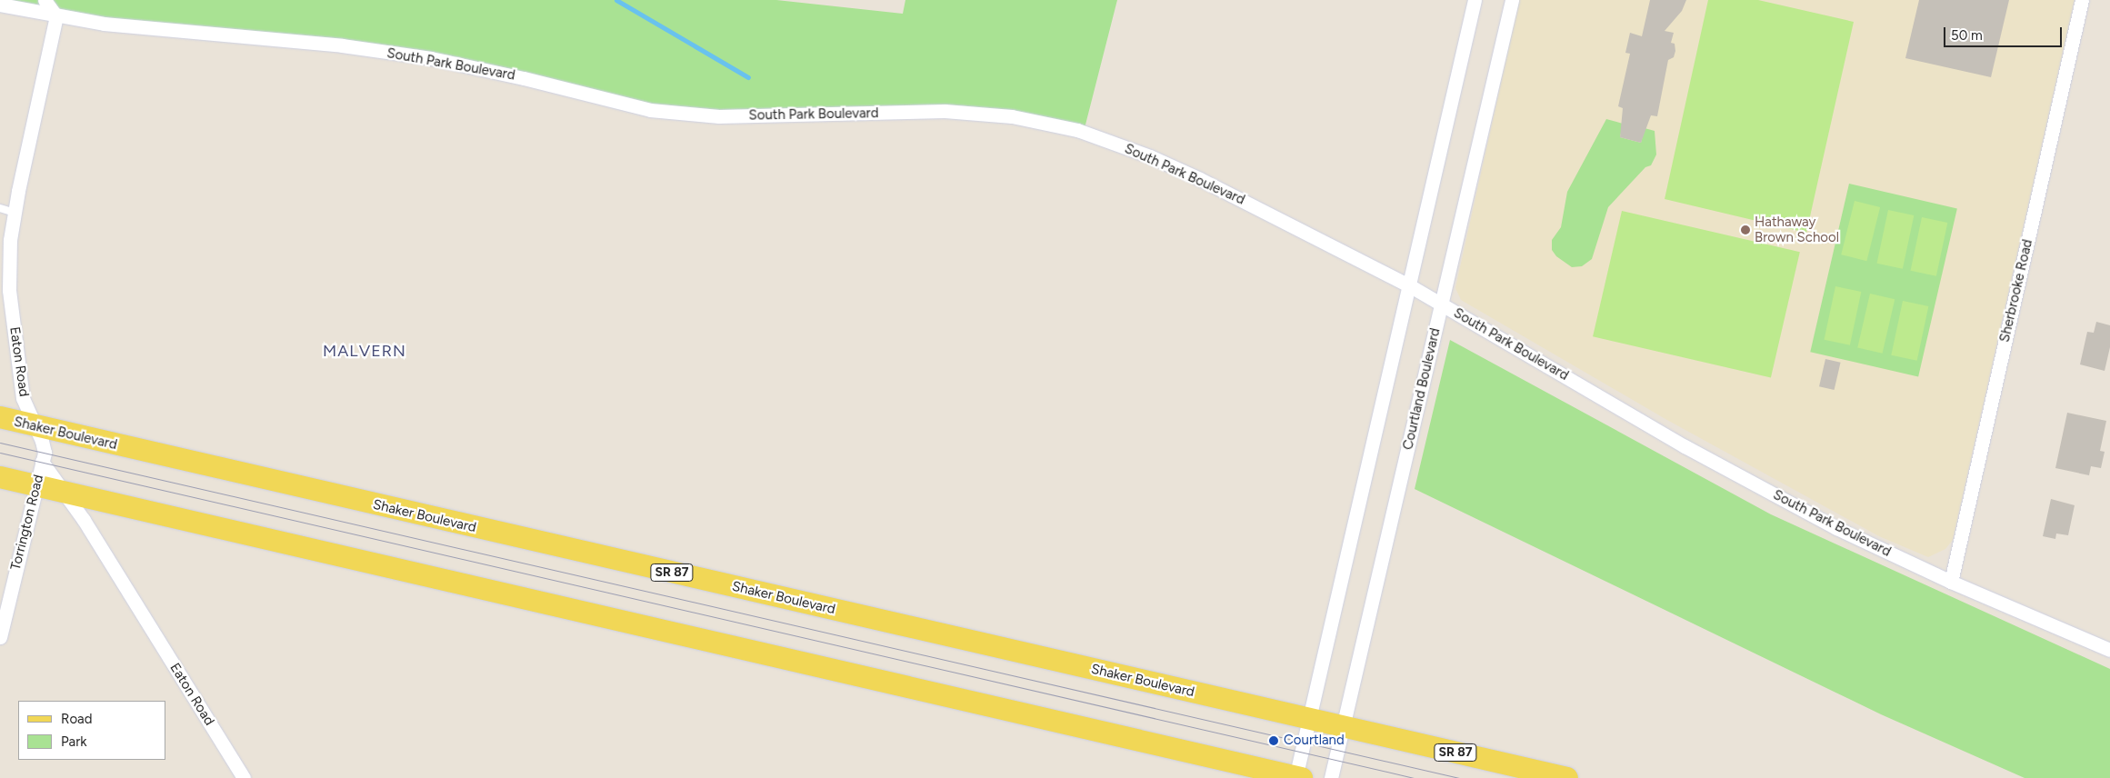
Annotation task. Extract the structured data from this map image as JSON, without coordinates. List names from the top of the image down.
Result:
{
  "streets": {
    "main road": ["Shaker Boulevard", "SR 87"],
    "street": [
      "South Park Boulevard",
      "Sherbrooke Road",
      "Eaton Road",
      "Courtland Boulevard",
      "Torrington Road"
    ]
  },
  "crossings": [
    ["South Park Boulevard", "Sherbrooke Road"],
    ["South Park Boulevard", "Eaton Road"],
    ["South Park Boulevard", "Courtland Boulevard"],
    ["Eaton Road", "Shaker Boulevard"],
    ["Eaton Road", "Torrington Road"],
    ["Courtland Boulevard", "Shaker Boulevard"]
  ],
  "districts": ["MALVERN"],
  "places": ["Hathaway Brown School", "Courtland"],
  "legend": ["Road", "Park"],
  "scale_bar": "50 m"
}
